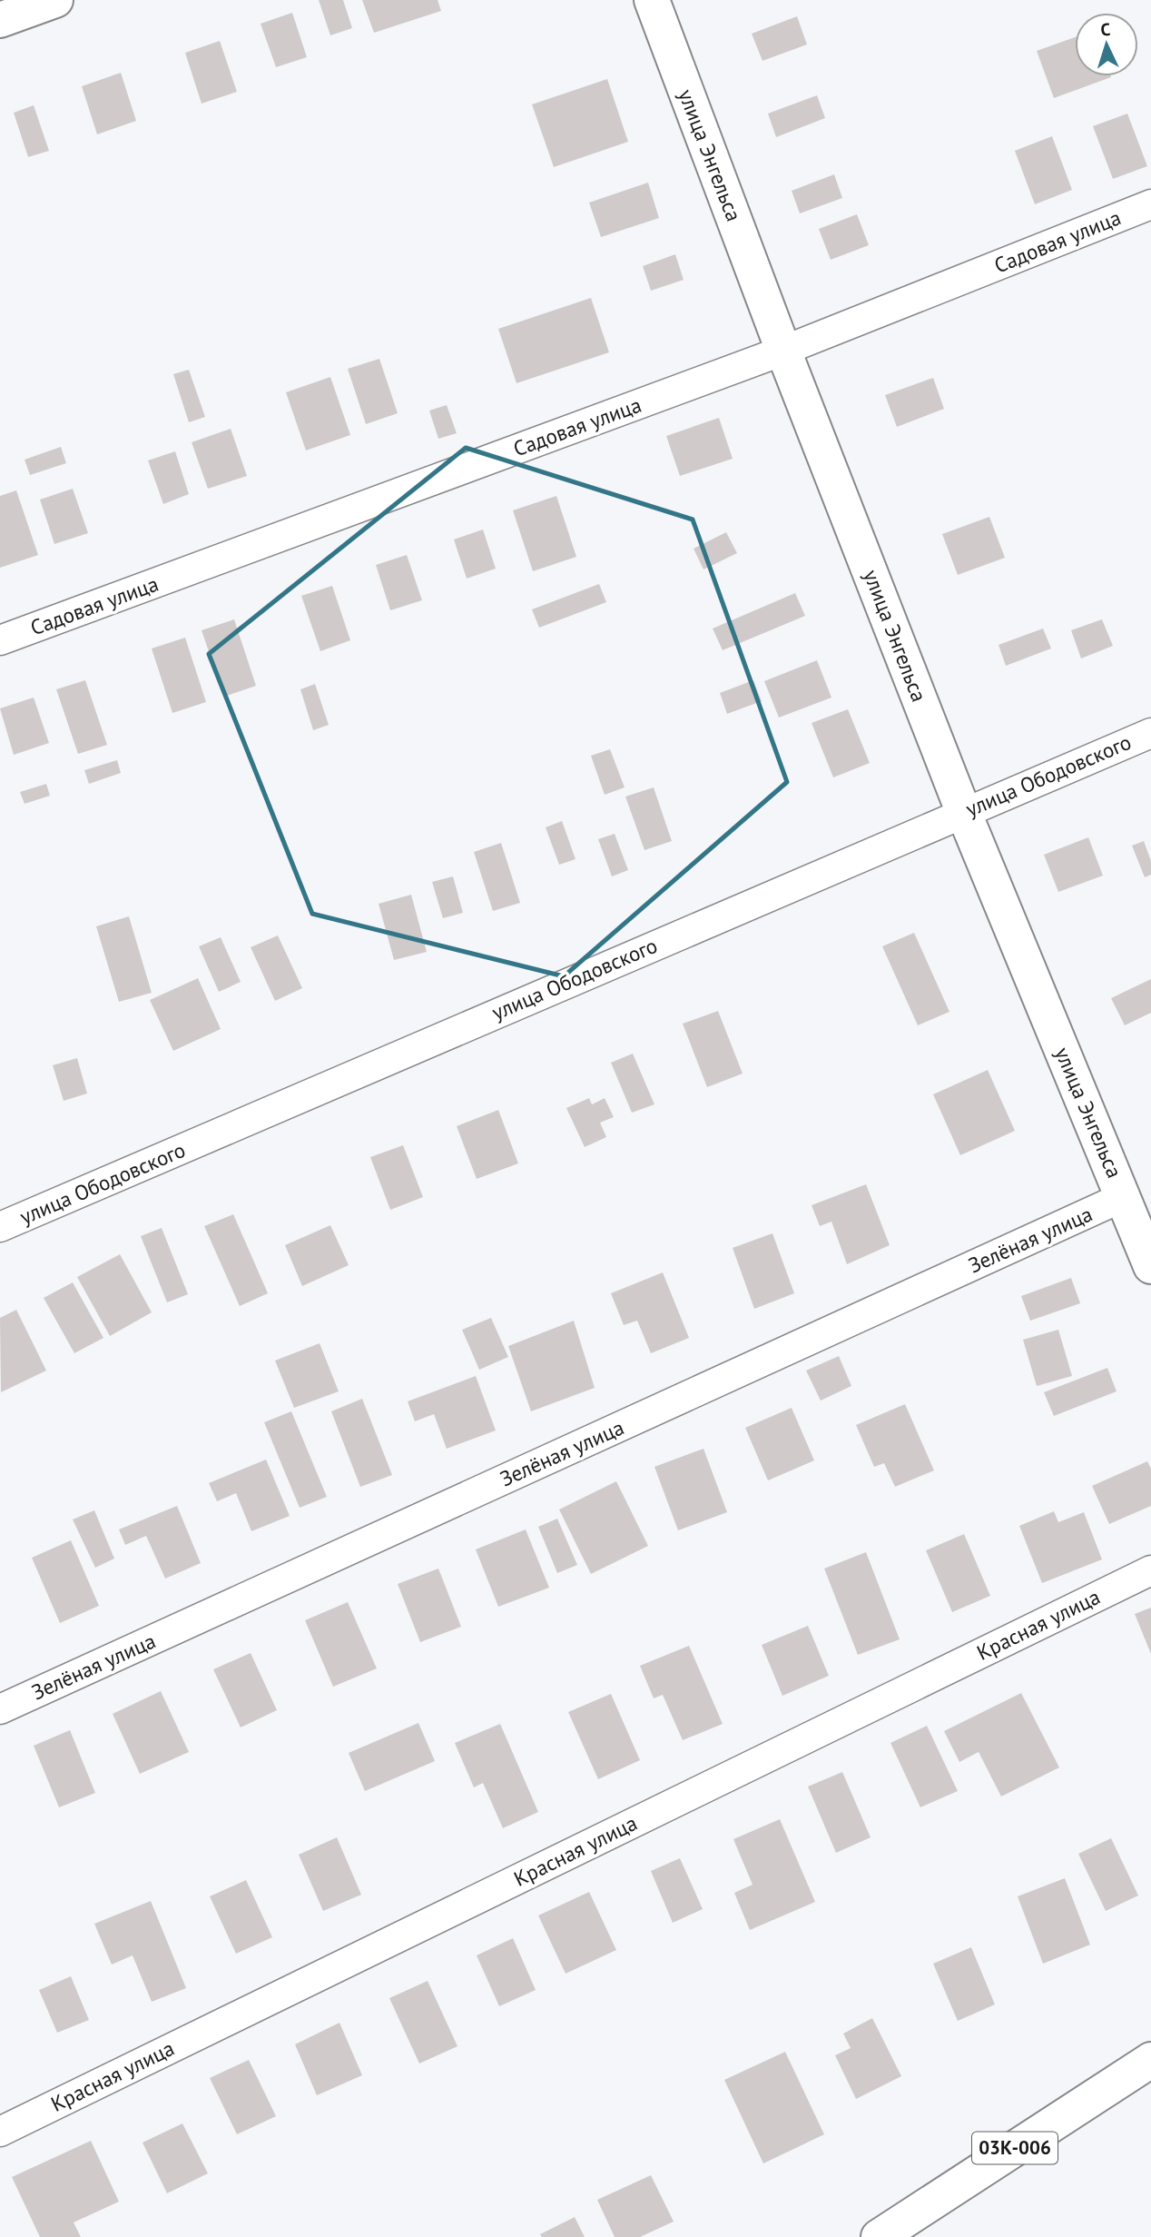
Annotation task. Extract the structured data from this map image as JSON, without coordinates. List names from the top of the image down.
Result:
{
  "streets": {
    "street": [
      "улица Энгельса",
      "Садовая улица",
      "улица Ободовского",
      "Зелёная улица",
      "Красная улица",
      "03К-006"
    ]
  },
  "crossings": [
    ["улица Энгельса", "Садовая улица"],
    ["улица Энгельса", "улица Ободовского"],
    ["улица Энгельса", "Зелёная улица"]
  ],
  "north": "top"
}
